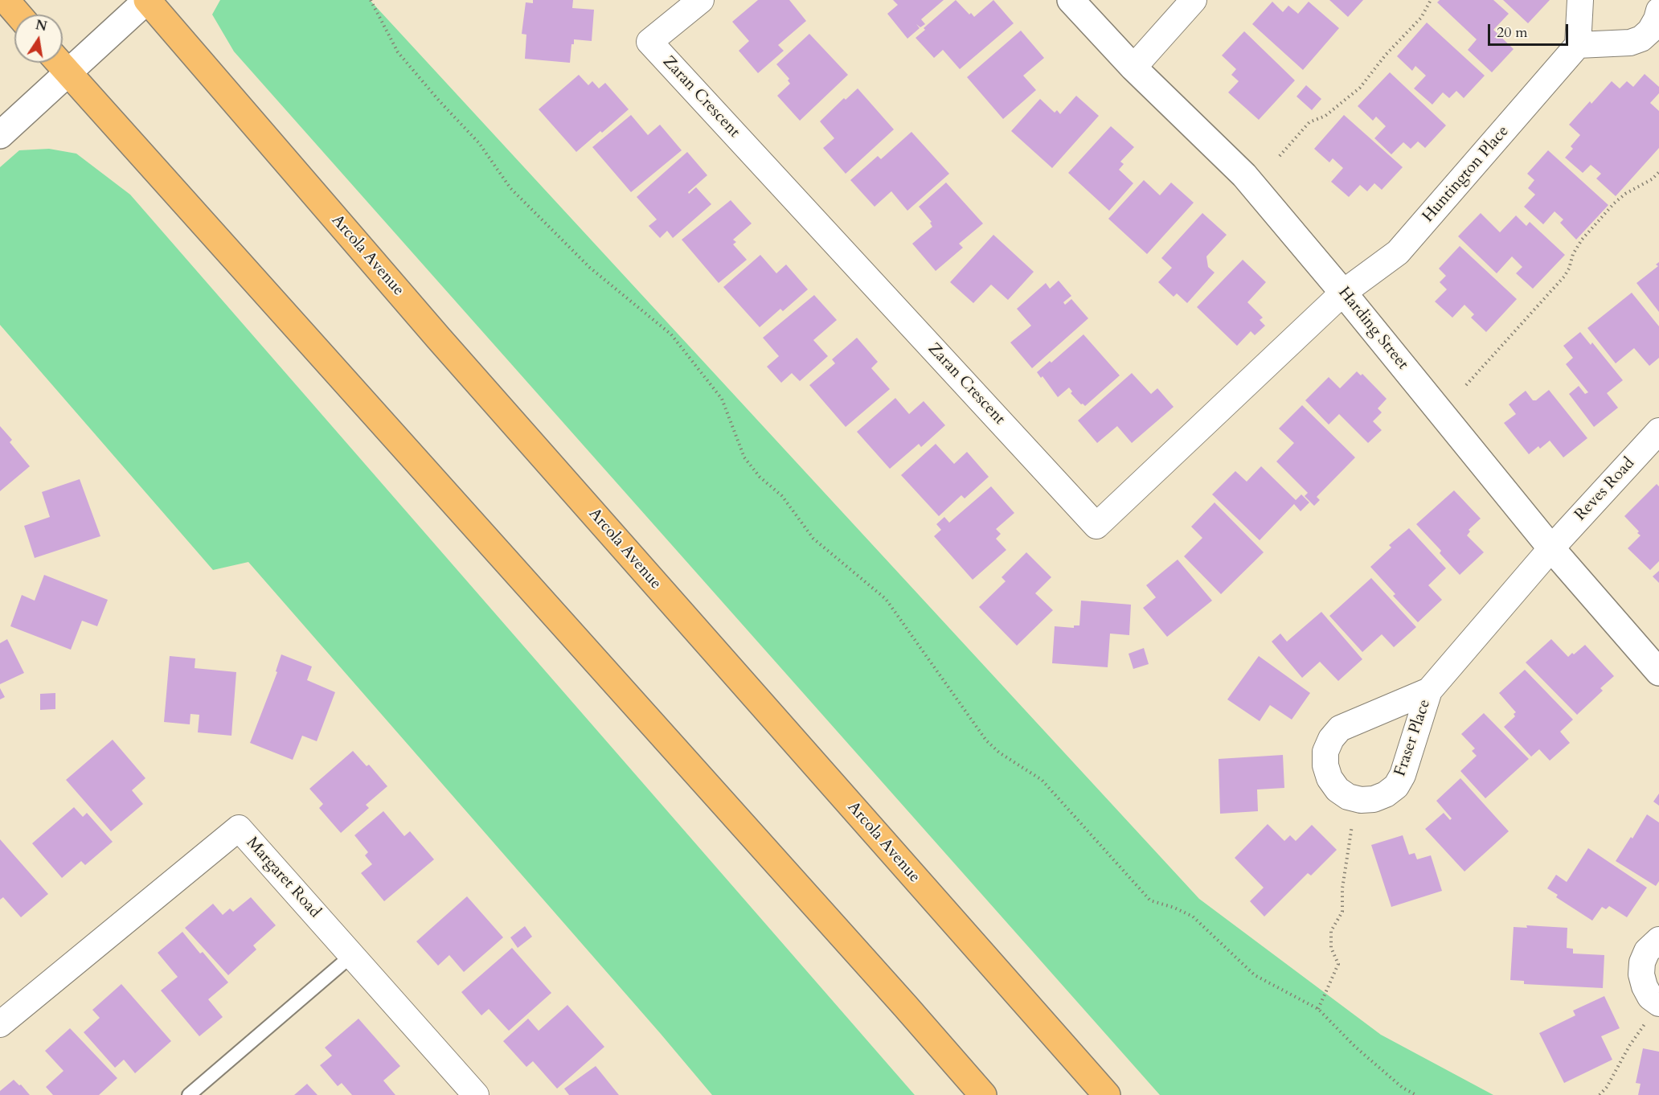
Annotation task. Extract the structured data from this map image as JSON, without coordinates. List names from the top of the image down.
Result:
{
  "streets": {
    "main road": ["Arcola Avenue"],
    "street": [
      "Zaran Crescent",
      "Huntington Place",
      "Harding Street",
      "Reves Road",
      "Fraser Place",
      "Margaret Road"
    ]
  },
  "crossings": [
    ["Zaran Crescent", "Huntington Place"],
    ["Zaran Crescent", "Harding Street"],
    ["Huntington Place", "Harding Street"],
    ["Harding Street", "Reves Road"],
    ["Harding Street", "Fraser Place"],
    ["Reves Road", "Fraser Place"]
  ],
  "scale_bar": "20 m",
  "north": "top"
}
